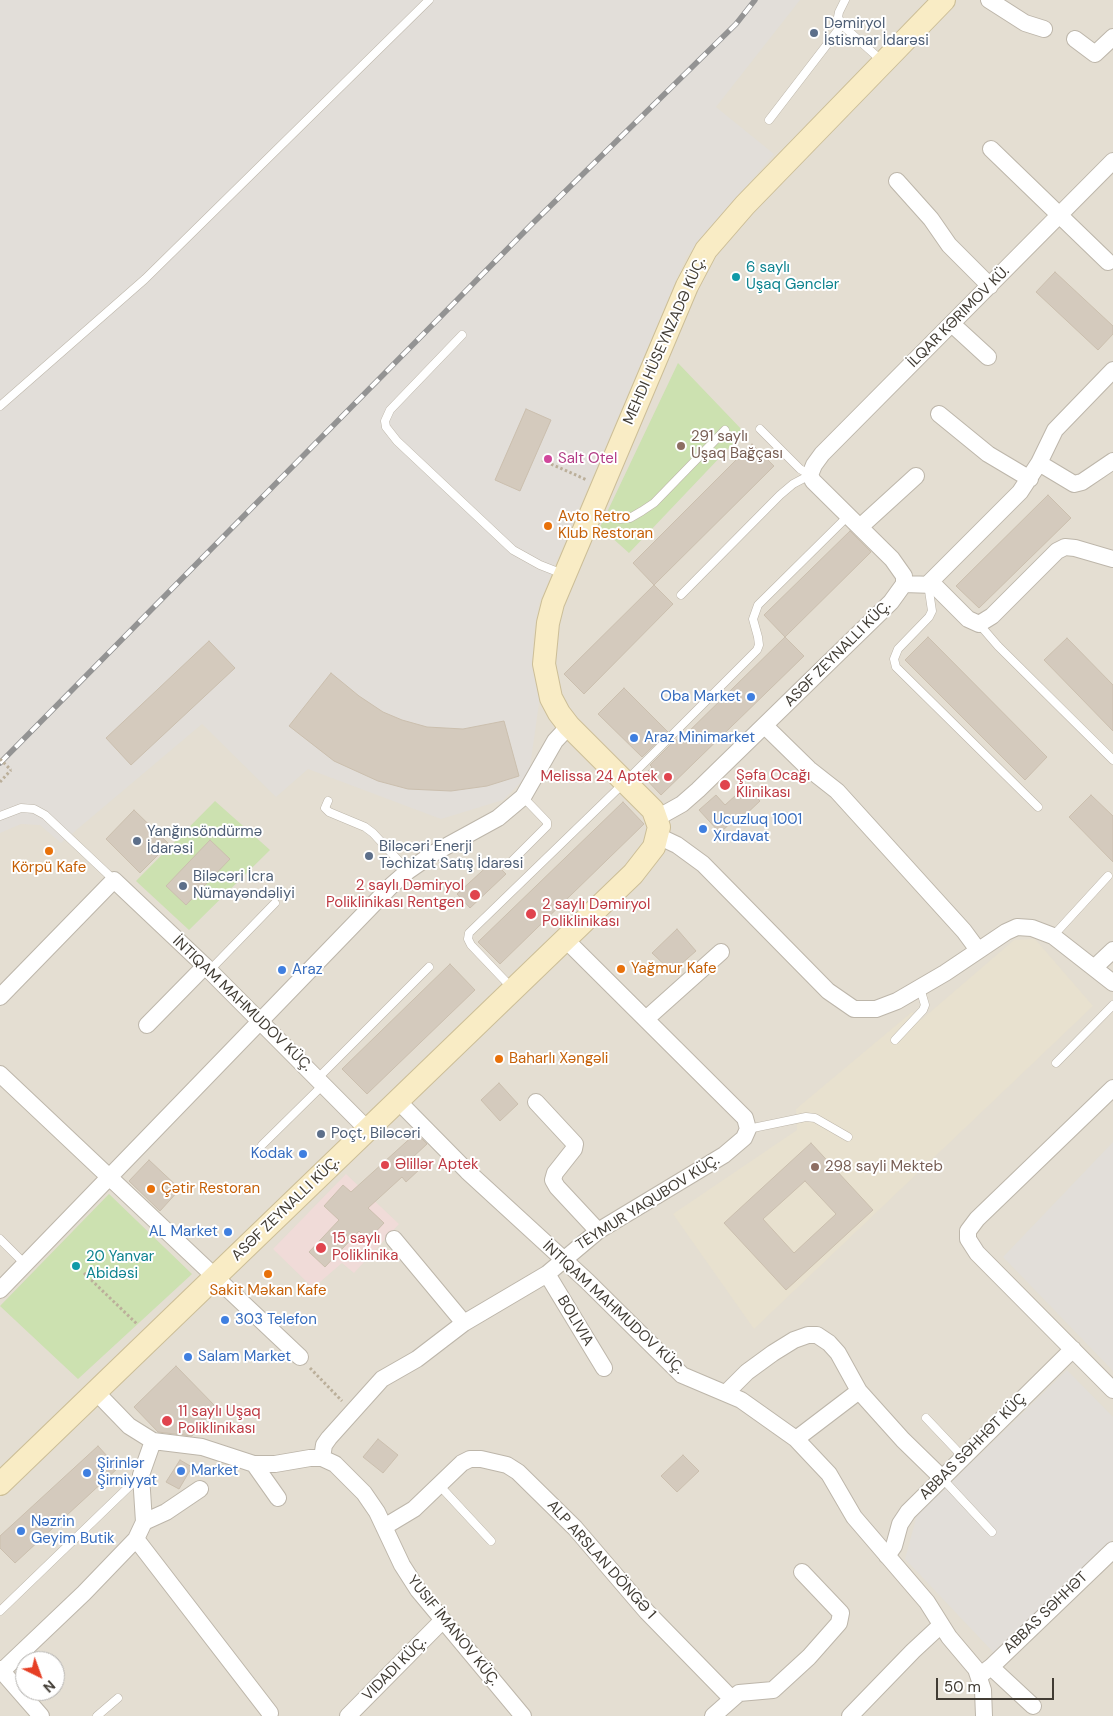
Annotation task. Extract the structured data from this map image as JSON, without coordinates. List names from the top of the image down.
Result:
{
  "streets": {
    "main road": ["MEHDI HÜSEYNZADƏ KÜÇ."],
    "street": [
      "İLQAR KƏRIMOV KÜ.",
      "İNTIQAM MAHMUDOV KÜÇ.",
      "TEYMUR YAQUBOV KÜÇ.",
      "BOLIVIA",
      "ABBAS SƏHHƏT KÜÇ",
      "ALP ARSLAN DÖNGƏ 1",
      "ABBAS SƏHHƏT",
      "YUSIF İMANOV KÜÇ.",
      "VIDADI KÜÇ."
    ]
  },
  "crossings": [
    ["İNTIQAM MAHMUDOV KÜÇ.", "TEYMUR YAQUBOV KÜÇ."],
    ["İNTIQAM MAHMUDOV KÜÇ.", "ABBAS SƏHHƏT KÜÇ"],
    ["İNTIQAM MAHMUDOV KÜÇ.", "ABBAS SƏHHƏT"],
    ["TEYMUR YAQUBOV KÜÇ.", "BOLIVIA"],
    ["TEYMUR YAQUBOV KÜÇ.", "YUSIF İMANOV KÜÇ."],
    ["ALP ARSLAN DÖNGƏ 1", "YUSIF İMANOV KÜÇ."],
    ["YUSIF İMANOV KÜÇ.", "VIDADI KÜÇ."]
  ],
  "places": [
    "Dəmiryol İstismar İdarəsi",
    "6 saylı Uşaq Gənclər",
    "291 saylı Uşaq Bağçası",
    "Salt Otel",
    "Avto Retro Klub Restoran",
    "Oba Market",
    "Araz Minimarket",
    "Melissa 24 Aptek",
    "Şəfa Ocağı Klinikası",
    "Ucuzluq 1001 Xırdavat",
    "Yanğınsöndürmə İdarəsi",
    "Körpü Kafe",
    "Biləcəri Enerji Təchizat Satış İdarəsi",
    "Biləcəri İcra Nümayəndəliyi",
    "2 saylı Dəmiryol Poliklinikası Rentgen",
    "2 saylı Dəmiryol Poliklinikası",
    "Yağmur Kafe",
    "Araz",
    "Baharlı Xəngəli",
    "Poçt, Biləcəri",
    "Kodak",
    "Əlillər Aptek",
    "298 sayli Mekteb",
    "Çətir Restoran",
    "AL Market",
    "15 saylı Poliklinika",
    "20 Yanvar Abidəsi",
    "Sakit Məkan Kafe",
    "303 Telefon",
    "Salam Market",
    "11 saylı Uşaq Poliklinikası",
    "Market",
    "Şirinlər Şirniyyat",
    "Nəzrin Geyim Butik"
  ],
  "scale_bar": "50 m",
  "north": "bottom right"
}
